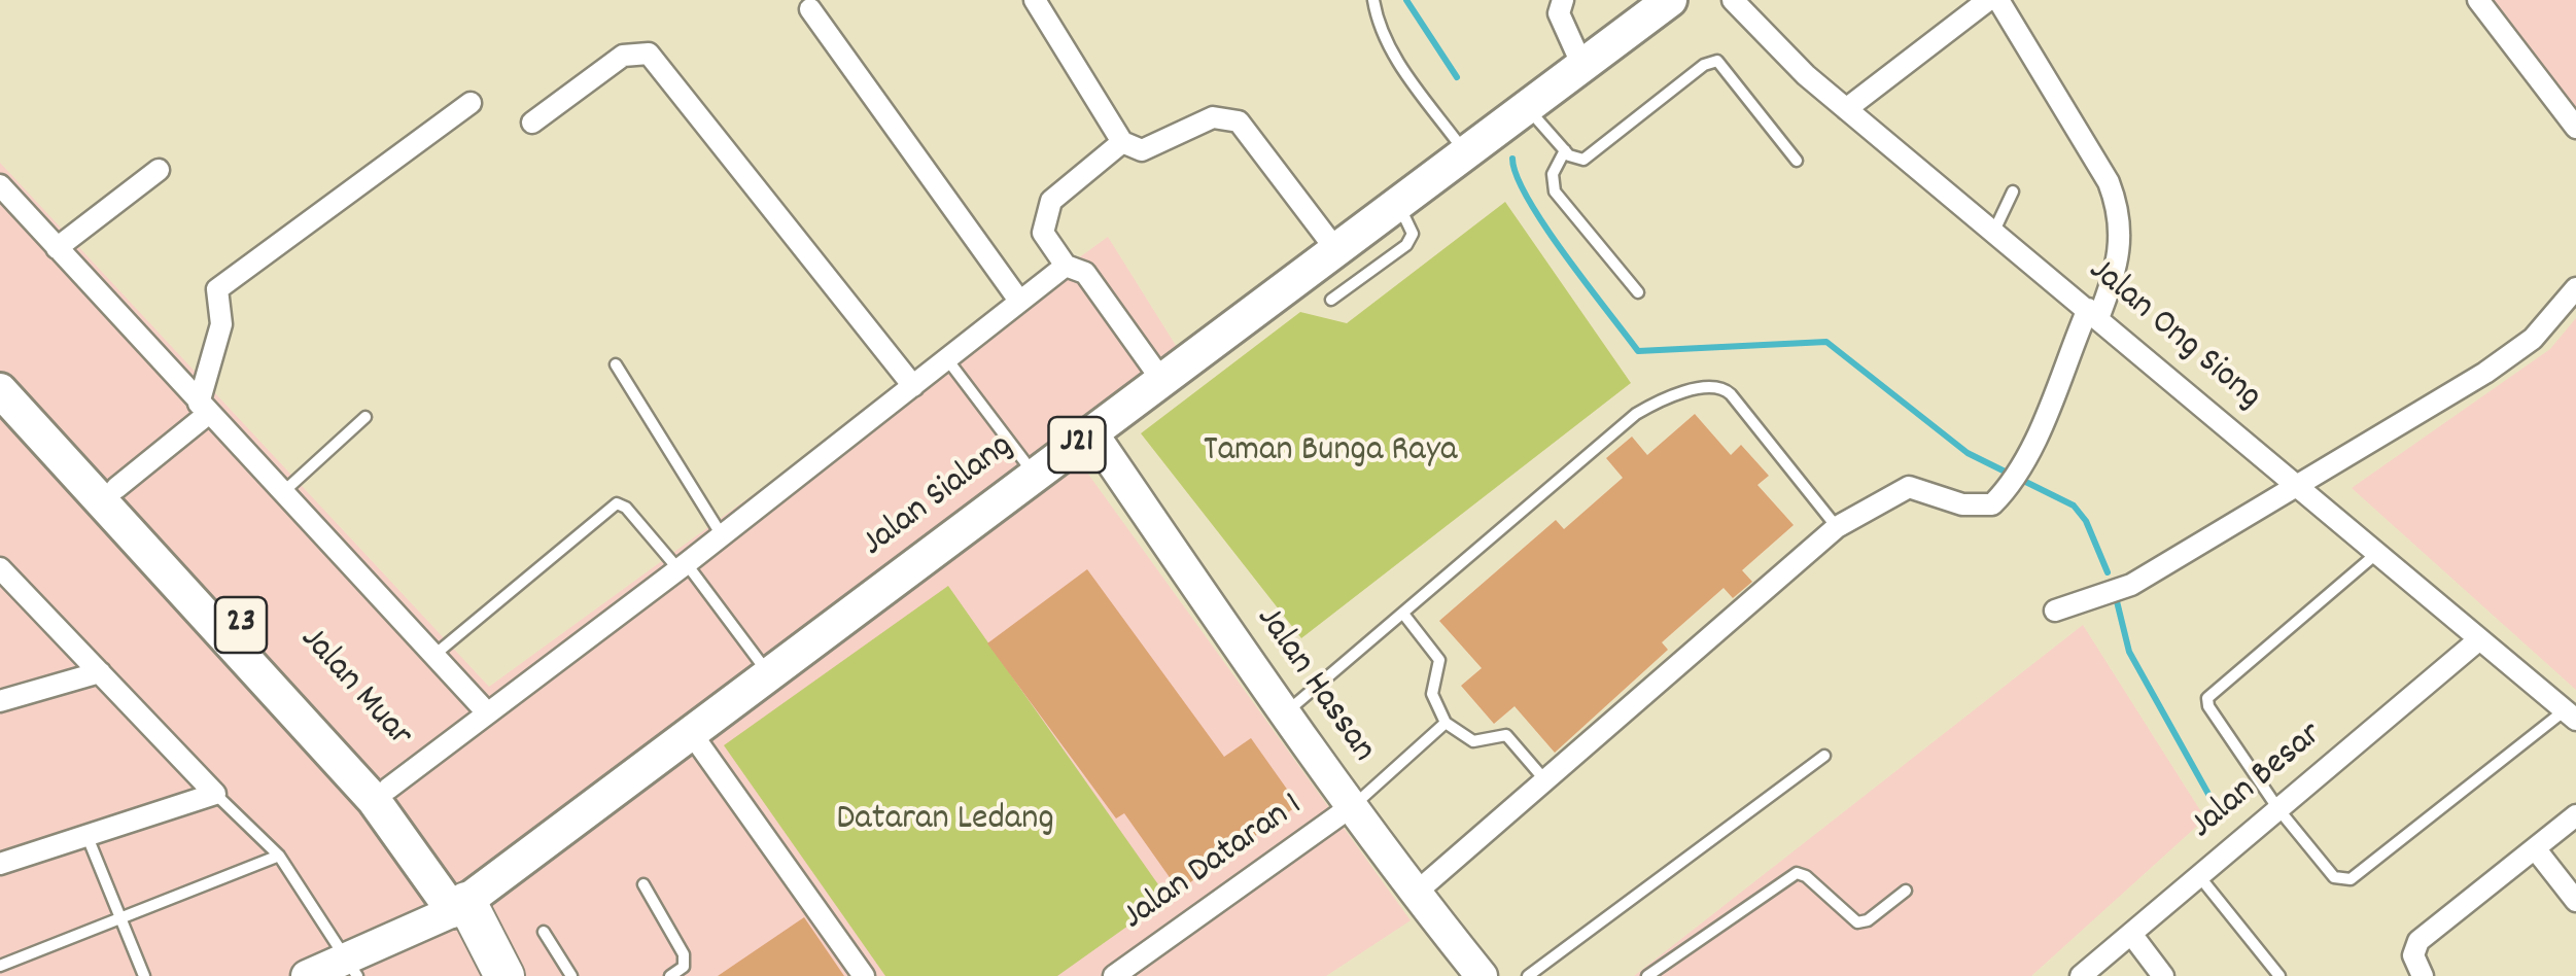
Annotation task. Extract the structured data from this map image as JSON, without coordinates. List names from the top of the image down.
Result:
{
  "streets": {
    "highway": ["23"],
    "main road": ["J21", "Jalan Sialang", "Jalan Muar"],
    "street": [
      "Jalan Ong Siong",
      "Jalan Hassan",
      "Jalan Besar",
      "Jalan Dataran 1"
    ]
  },
  "crossings": [
    ["Jalan Ong Siong", "Jalan Besar"],
    ["Jalan Sialang", "23"],
    ["Jalan Sialang", "Jalan Hassan"],
    ["Jalan Sialang", "Jalan Muar"],
    ["23", "Jalan Muar"],
    ["Jalan Hassan", "Jalan Dataran 1"]
  ],
  "parks": ["Taman Bunga Raya", "Dataran Ledang"]
}
